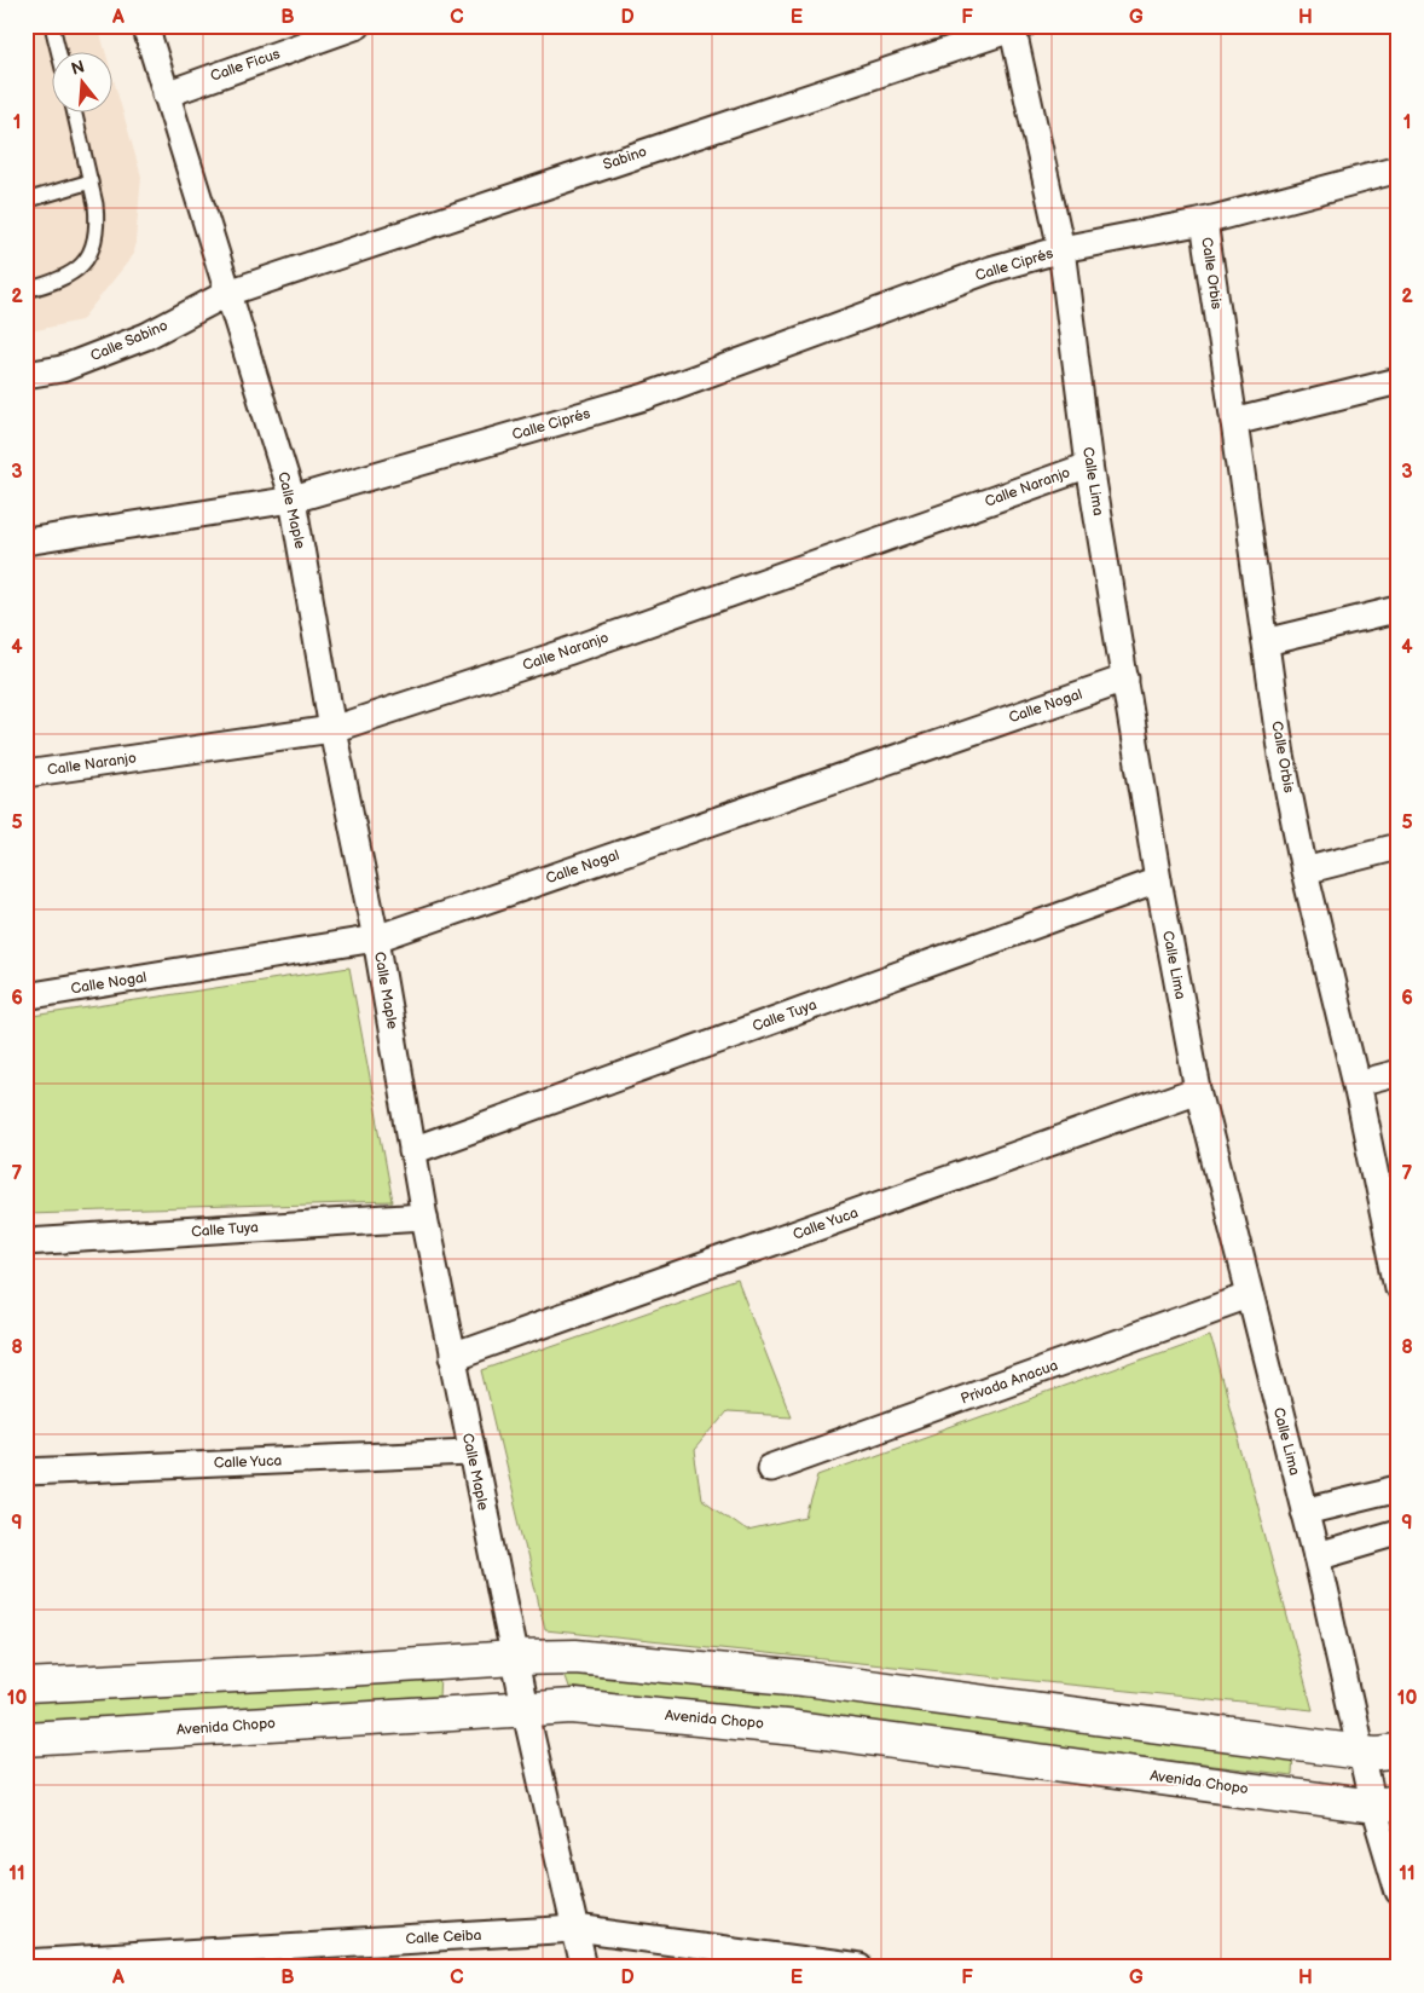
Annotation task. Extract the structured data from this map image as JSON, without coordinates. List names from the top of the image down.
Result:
{
  "streets": {
    "street": [
      "Calle Ficus",
      "Sabino",
      "Calle Ciprés",
      "Calle Orbis",
      "Calle Sabino",
      "Calle Lima",
      "Calle Naranjo",
      "Calle Maple",
      "Calle Nogal",
      "Calle Tuya",
      "Calle Yuca",
      "Privada Anacua",
      "Avenida Chopo",
      "Calle Ceiba"
    ]
  },
  "crossings": [
    ["Calle Ficus", "Calle Maple"],
    ["Sabino", "Calle Sabino"],
    ["Sabino", "Calle Lima"],
    ["Sabino", "Calle Maple"],
    ["Calle Ciprés", "Calle Orbis"],
    ["Calle Ciprés", "Calle Lima"],
    ["Calle Ciprés", "Calle Maple"],
    ["Calle Orbis", "Calle Lima"],
    ["Calle Sabino", "Calle Maple"],
    ["Calle Lima", "Calle Naranjo"],
    ["Calle Lima", "Calle Nogal"],
    ["Calle Lima", "Calle Tuya"],
    ["Calle Lima", "Calle Yuca"],
    ["Calle Lima", "Privada Anacua"],
    ["Calle Lima", "Avenida Chopo"],
    ["Calle Naranjo", "Calle Maple"],
    ["Calle Maple", "Calle Nogal"],
    ["Calle Maple", "Calle Tuya"],
    ["Calle Maple", "Calle Yuca"],
    ["Calle Maple", "Avenida Chopo"],
    ["Calle Maple", "Calle Ceiba"]
  ],
  "north": "top",
  "grid": {
    "columns": [
      "A",
      "B",
      "C",
      "D",
      "E",
      "F",
      "G",
      "H"
    ],
    "rows": [
      "1",
      "2",
      "3",
      "4",
      "5",
      "6",
      "7",
      "8",
      "9",
      "10",
      "11"
    ]
  }
}
